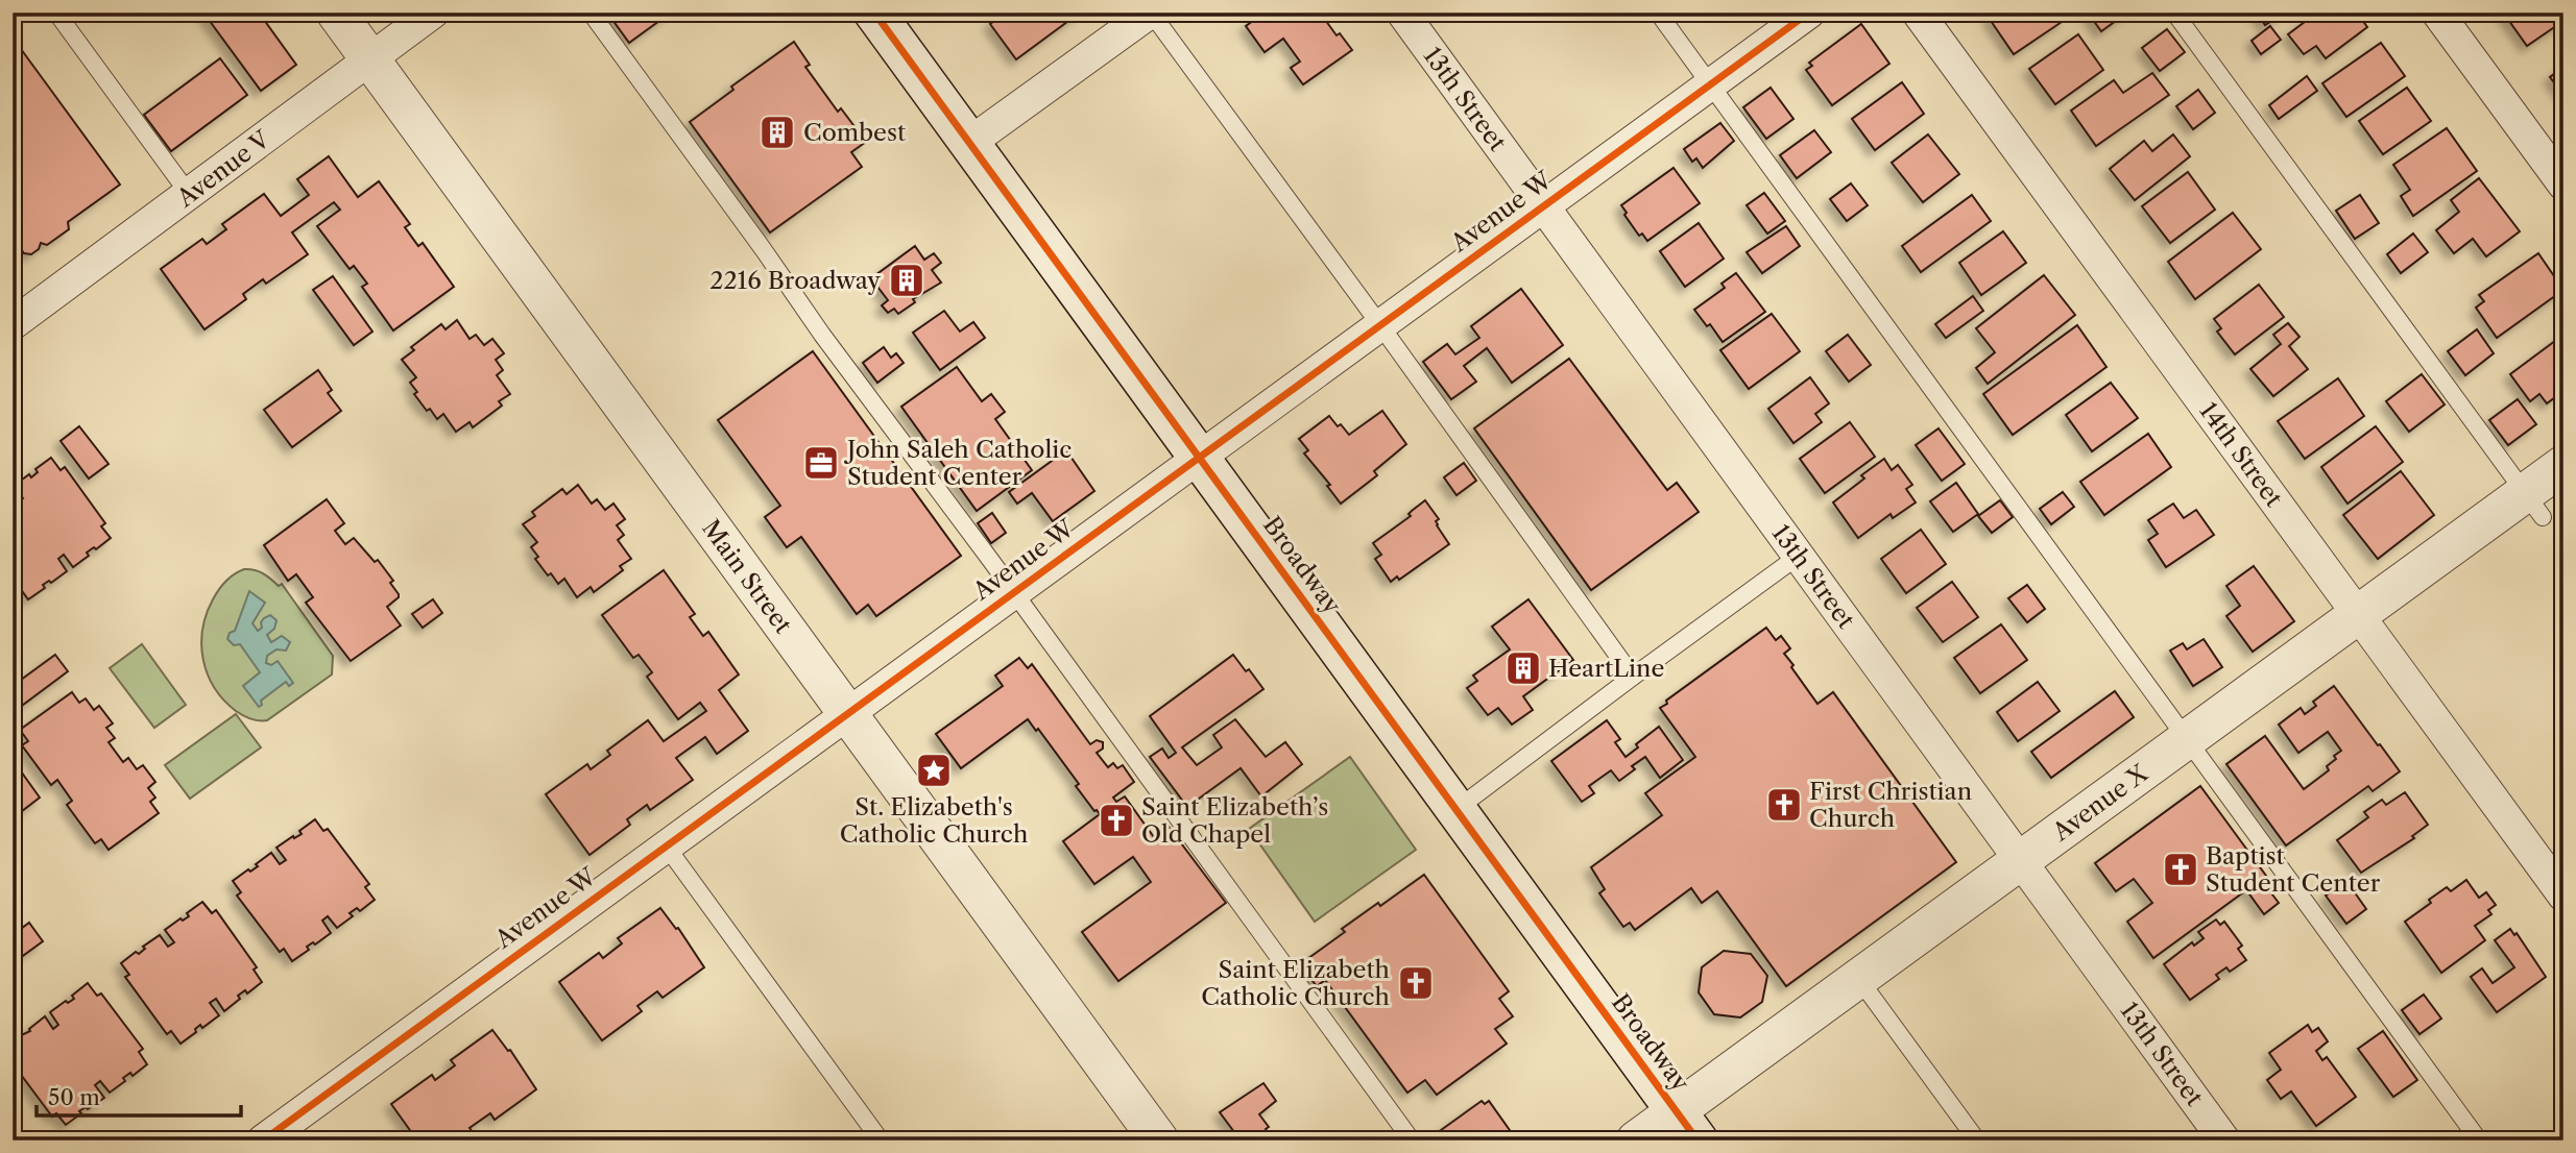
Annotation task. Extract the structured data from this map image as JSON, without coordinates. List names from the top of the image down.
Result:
{
  "streets": {
    "main road": ["Broadway"],
    "street": [
      "13th Street",
      "Avenue V",
      "Avenue W",
      "14th Street",
      "Main Street",
      "Avenue X"
    ]
  },
  "crossings": [
    ["13th Street", "Avenue W"],
    ["13th Street", "Avenue X"],
    ["Avenue V", "Main Street"],
    ["Avenue W", "Broadway"],
    ["Avenue W", "Main Street"],
    ["14th Street", "Avenue X"],
    ["Broadway", "Avenue X"]
  ],
  "places": {
    "building": ["Combest", "2216 Broadway", "HeartLine"],
    "office": ["John Saleh Catholic Student Center"],
    "place": ["St. Elizabeth's Catholic Church"],
    "church": [
      "First Christian Church",
      "Saint Elizabeth’s Old Chapel",
      "Baptist Student Center",
      "Saint Elizabeth Catholic Church"
    ]
  },
  "scale_bar": "50 m"
}
